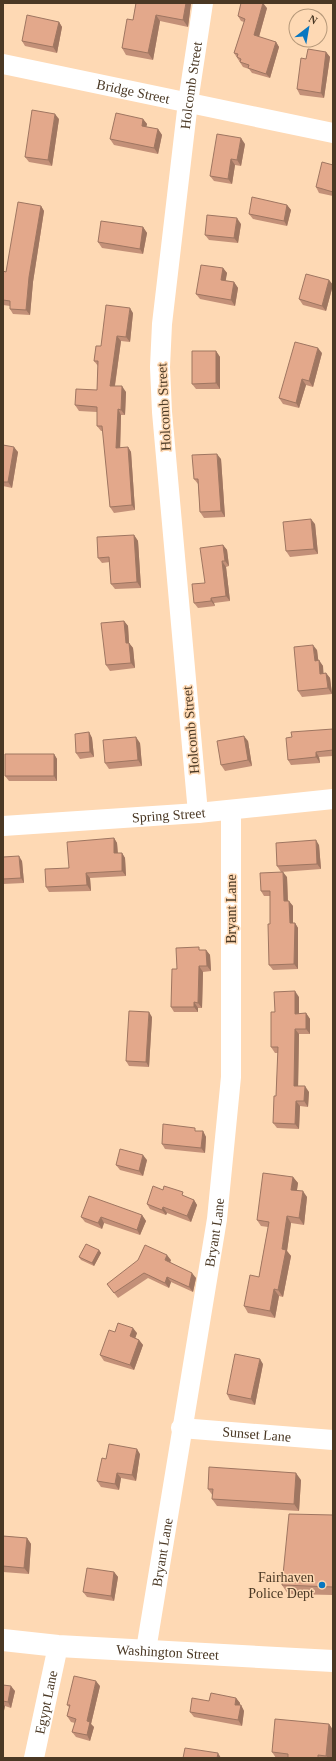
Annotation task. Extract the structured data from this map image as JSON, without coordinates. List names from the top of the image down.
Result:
{
  "streets": {
    "main road": ["Washington Street"],
    "street": [
      "Holcomb Street",
      "Bridge Street",
      "Spring Street",
      "Bryant Lane",
      "Sunset Lane",
      "Egypt Lane"
    ]
  },
  "crossings": [
    ["Holcomb Street", "Bridge Street"],
    ["Holcomb Street", "Spring Street"],
    ["Spring Street", "Bryant Lane"],
    ["Bryant Lane", "Sunset Lane"],
    ["Bryant Lane", "Washington Street"],
    ["Washington Street", "Egypt Lane"]
  ],
  "places": ["Fairhaven Police Dept"],
  "north": "top right"
}
